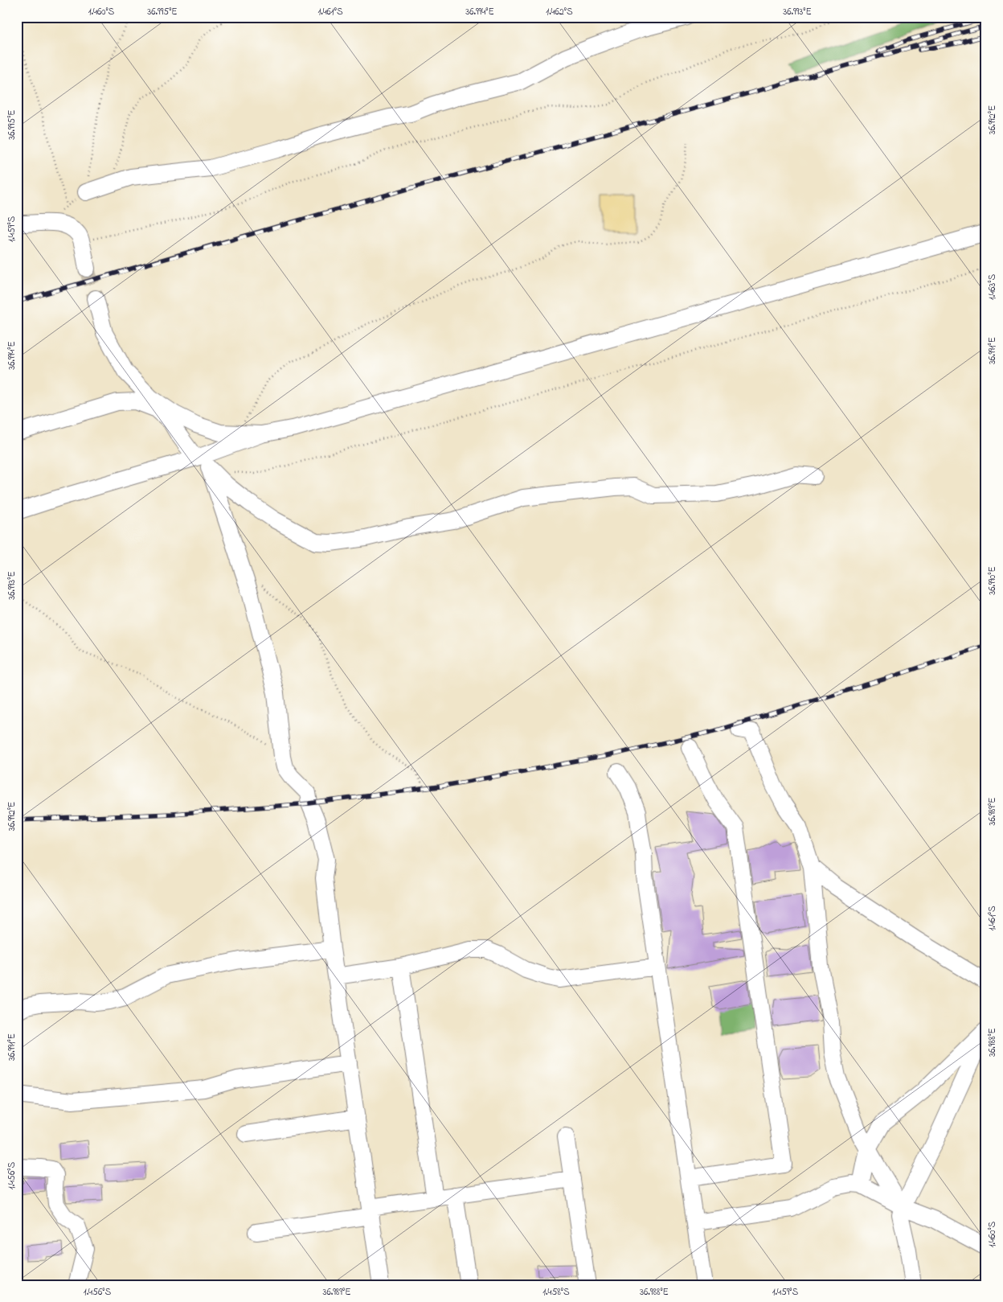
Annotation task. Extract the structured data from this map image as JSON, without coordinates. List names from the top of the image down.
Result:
{
  "coordinates": [
    "1.460°S",
    "36.995°E",
    "1.461°S",
    "36.994°E",
    "1.462°S",
    "36.993°E",
    "36.992°E",
    "1.459°S",
    "1.463°S",
    "36.991°E",
    "36.990°E",
    "36.989°E",
    "36.988°E",
    "1.456°S",
    "1.458°S"
  ]
}
